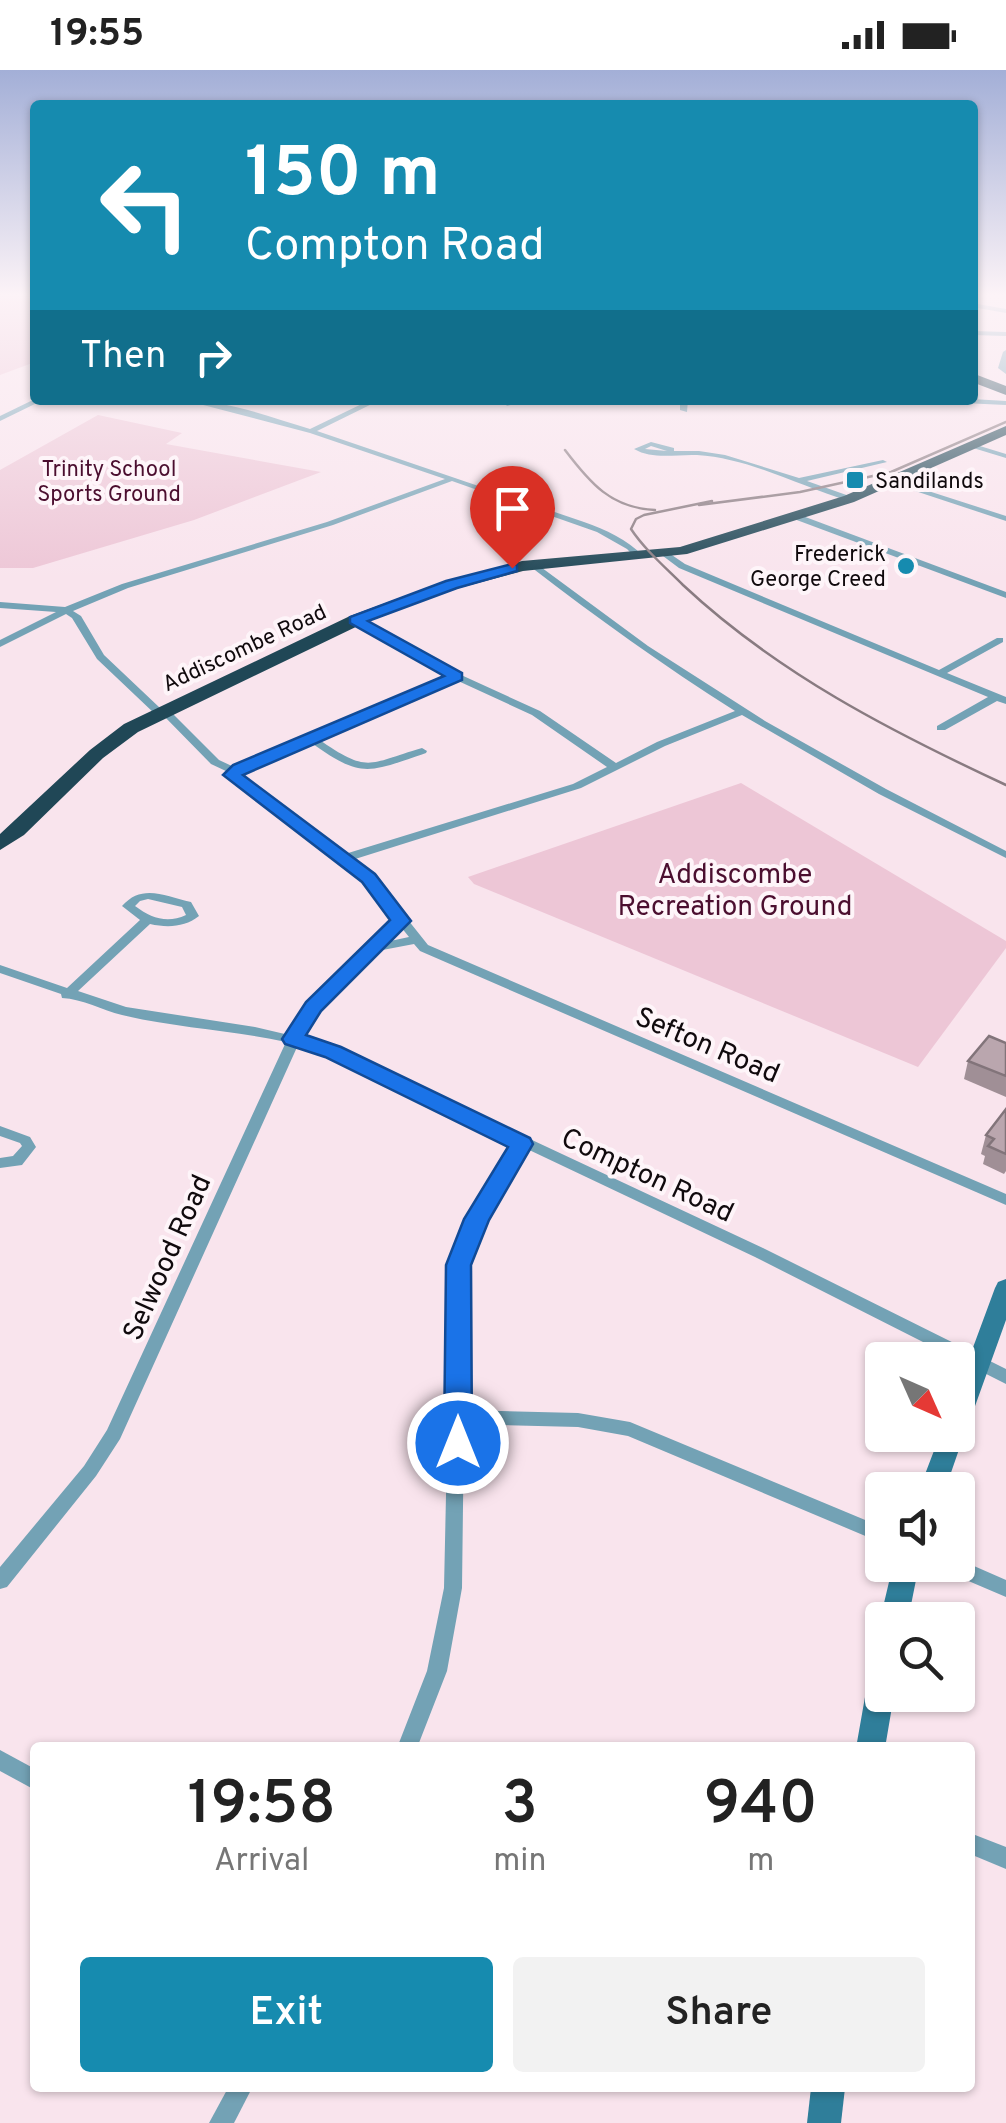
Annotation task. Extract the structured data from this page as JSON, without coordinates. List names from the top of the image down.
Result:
{
  "streets": {
    "highway": ["Addiscombe Road"],
    "street": ["Sefton Road", "Compton Road", "Selwood Road"]
  },
  "crossings": [
    ["Sefton Road", "Selwood Road"],
    ["Compton Road", "Selwood Road"]
  ],
  "parks": ["Trinity School Sports Ground", "Addiscombe Recreation Ground"],
  "places": {
    "transit": ["Sandilands"],
    "other": ["Frederick George Creed"]
  },
  "north": "bottom right",
  "page": {
    "status": "19:55",
    "turn": ["150 m", "Compton Road"],
    "then": "Then",
    "eta": [
      "19:58",
      "Arrival",
      "3",
      "min",
      "940",
      "m"
    ],
    "buttons": ["Exit", "Share"]
  }
}
